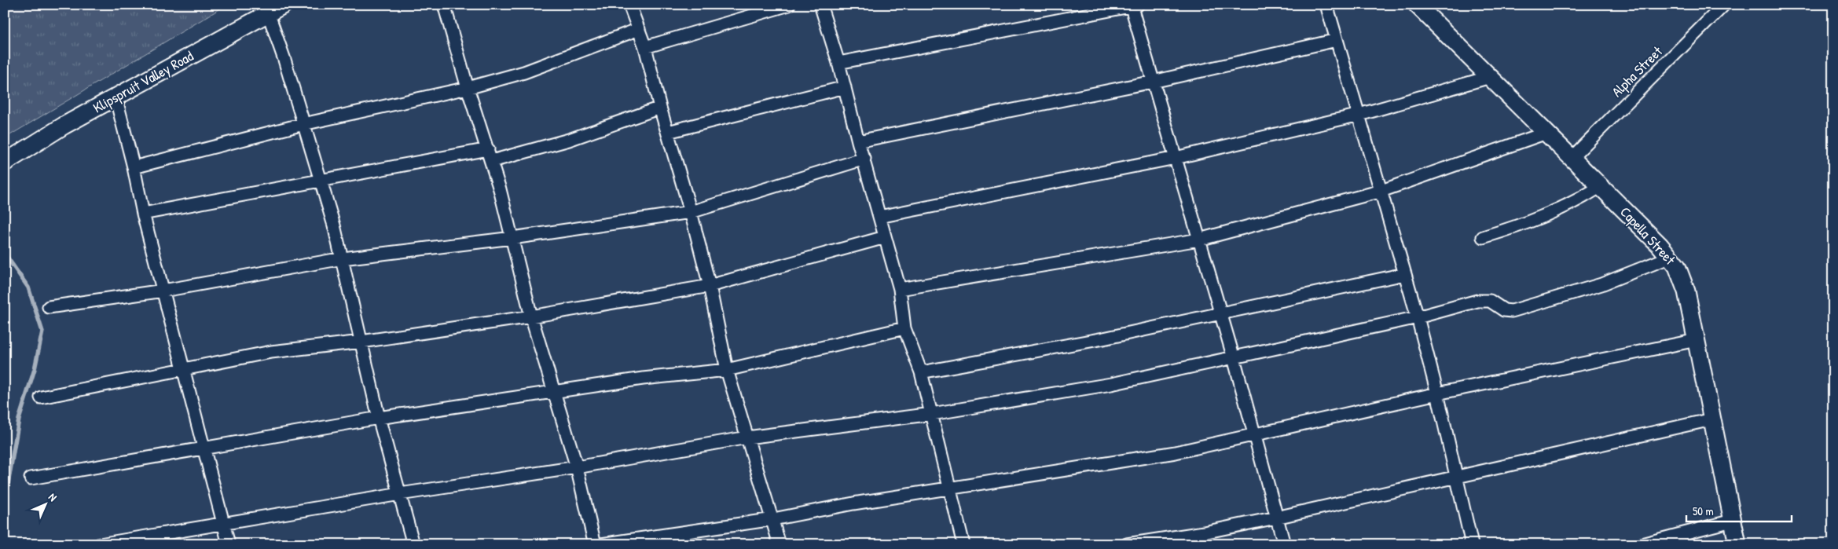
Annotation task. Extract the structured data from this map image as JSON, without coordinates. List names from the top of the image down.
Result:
{
  "streets": {
    "street": ["Alpha Street", "Klipspruit Valley Road", "Capella Street"]
  },
  "crossings": [
    ["Alpha Street", "Capella Street"]
  ],
  "scale_bar": "50 m",
  "north": "top right"
}
